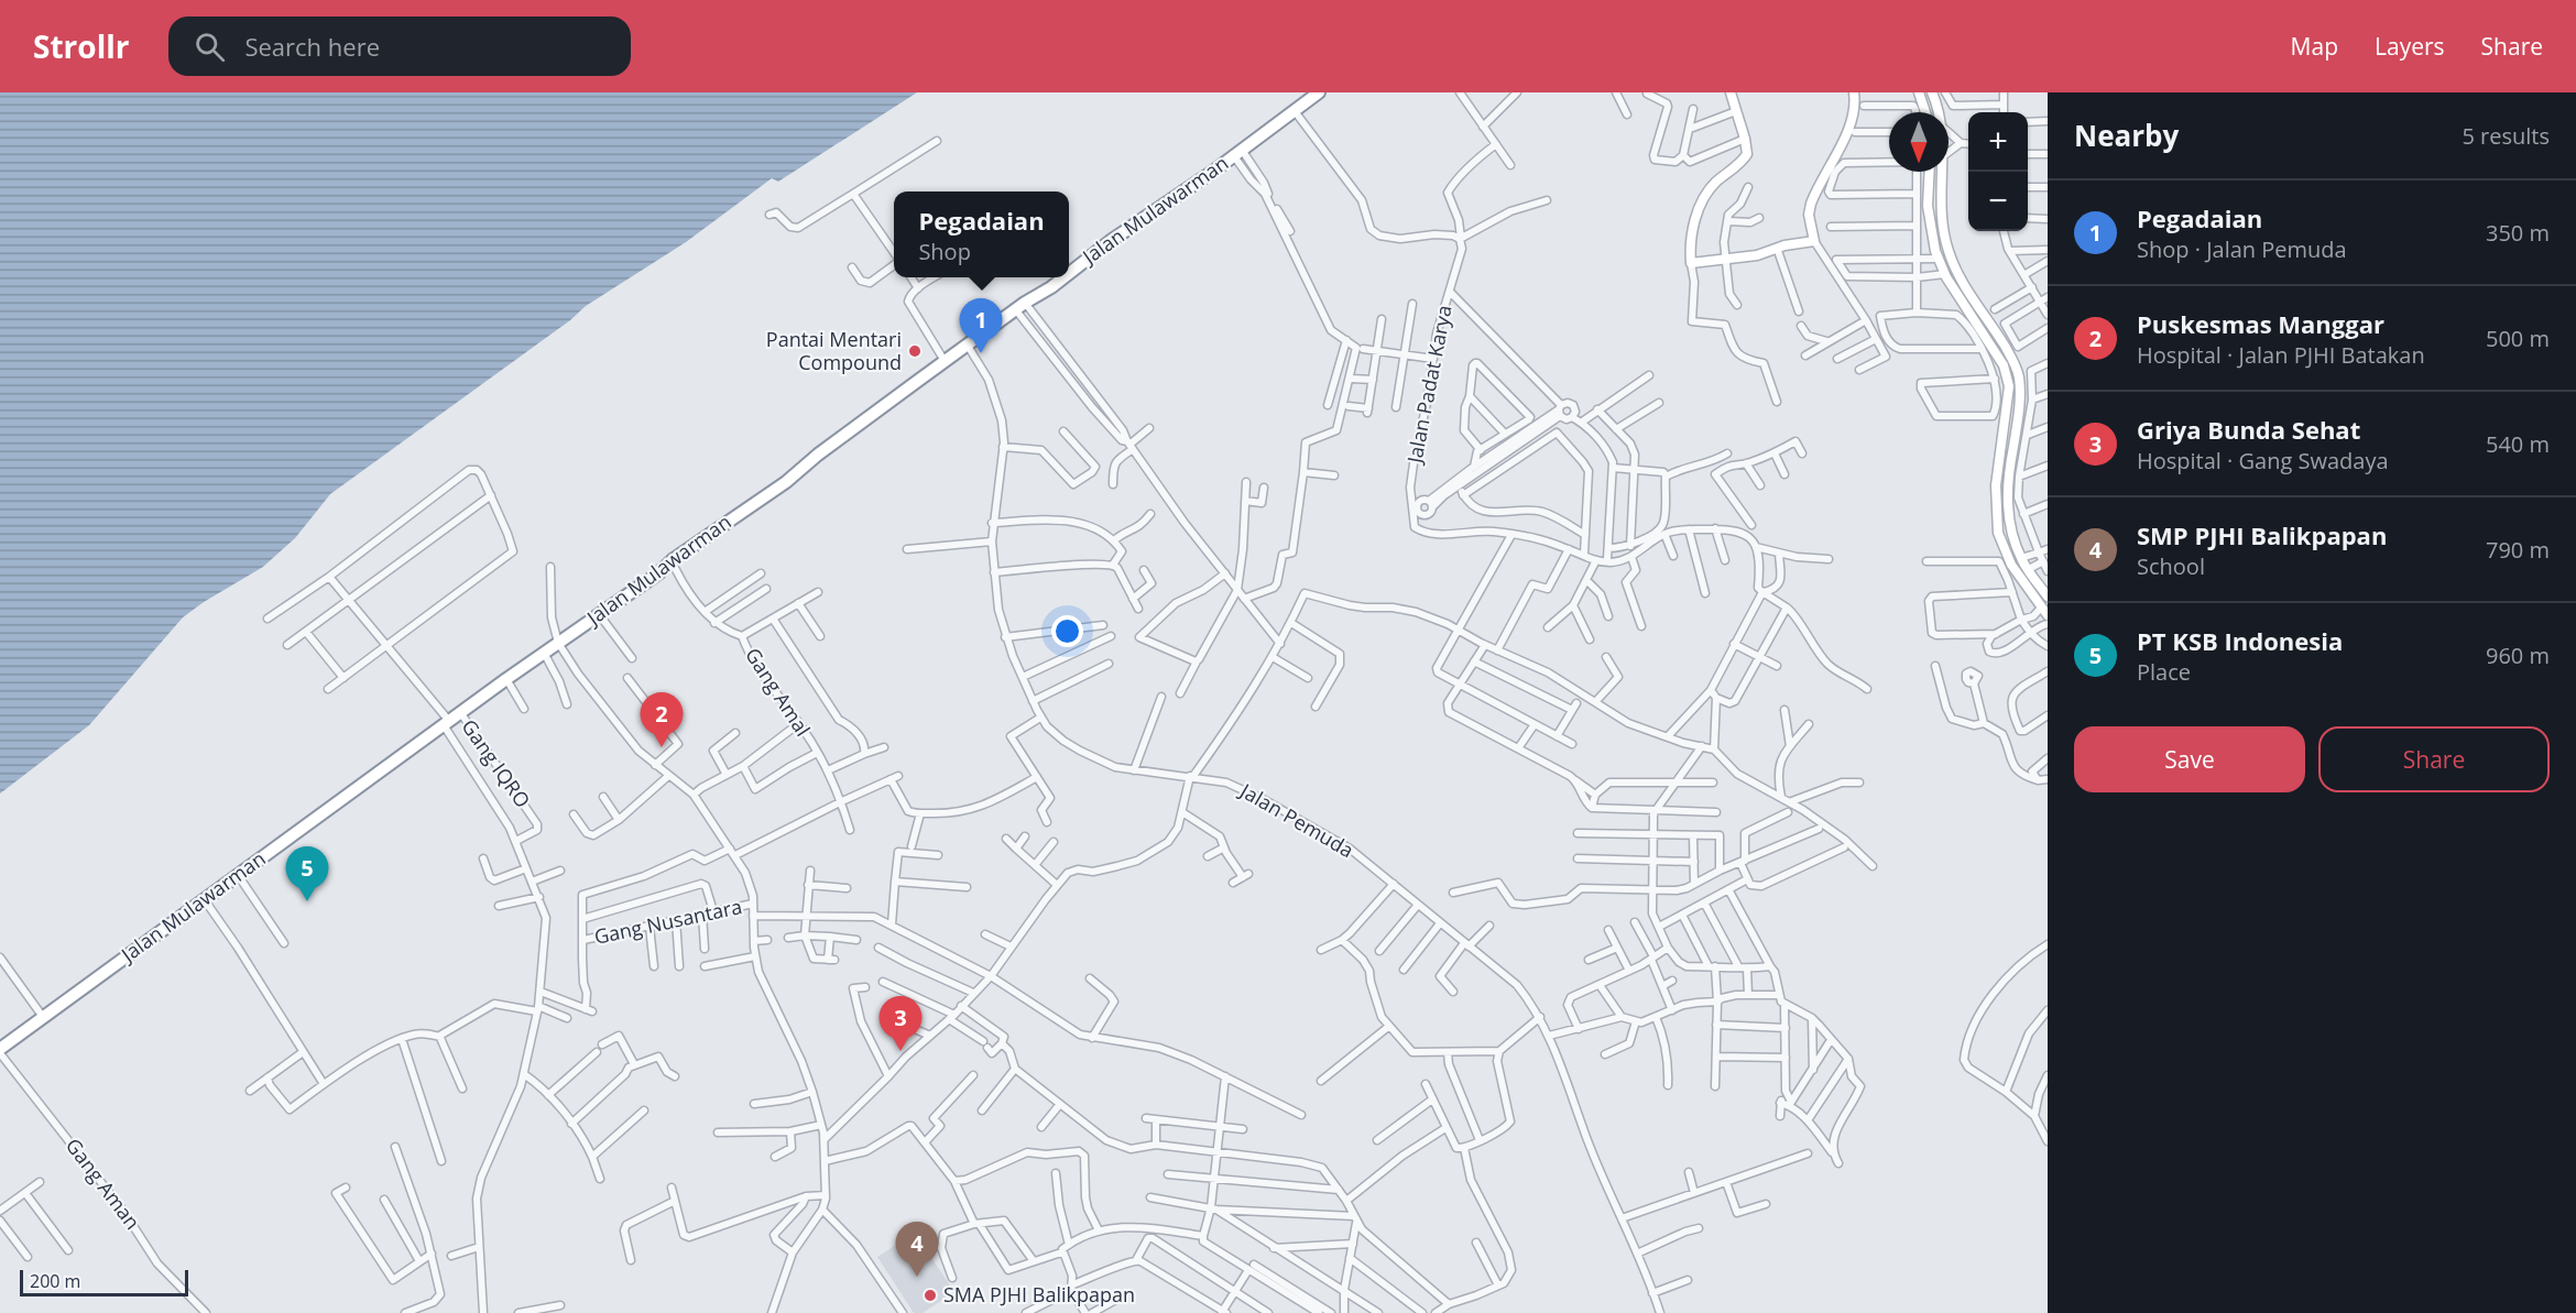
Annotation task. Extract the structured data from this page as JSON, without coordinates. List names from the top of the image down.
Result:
{
  "streets": {
    "highway": ["Jalan Mulawarman"],
    "street": [
      "Jalan Padat Karya",
      "Gang Amal",
      "Gang IQRO",
      "Jalan Pemuda",
      "Gang Nusantara",
      "Gang Aman"
    ]
  },
  "crossings": [
    ["Jalan Mulawarman", "Gang IQRO"],
    ["Jalan Mulawarman", "Jalan Pemuda"],
    ["Jalan Mulawarman", "Gang Aman"]
  ],
  "places": ["Pantai Mentari Compound", "SMA PJHI Balikpapan"],
  "scale_bar": "200 m",
  "north": "bottom",
  "page": {
    "header": "Strollr",
    "search": "Search here",
    "nav": ["Map", "Layers", "Share"],
    "heading": ["Nearby", "5 results"],
    "map_buttons": ["+", "−"],
    "list": [
      {
        "mark": "1",
        "name": "Pegadaian",
        "note": "Shop · Jalan Pemuda",
        "value": "350 m"
      },
      {
        "mark": "2",
        "name": "Puskesmas Manggar",
        "note": "Hospital · Jalan PJHI Batakan",
        "value": "500 m"
      },
      {
        "mark": "3",
        "name": "Griya Bunda Sehat",
        "note": "Hospital · Gang Swadaya",
        "value": "540 m"
      },
      {
        "mark": "4",
        "name": "SMP PJHI Balikpapan",
        "note": "School",
        "value": "790 m"
      },
      {
        "mark": "5",
        "name": "PT KSB Indonesia",
        "note": "Place",
        "value": "960 m"
      }
    ],
    "popup": ["Pegadaian", "Shop"],
    "pins": [
      "1",
      "2",
      "5",
      "3",
      "4"
    ],
    "buttons": ["Save", "Share"],
    "scale": "200 m"
  }
}
